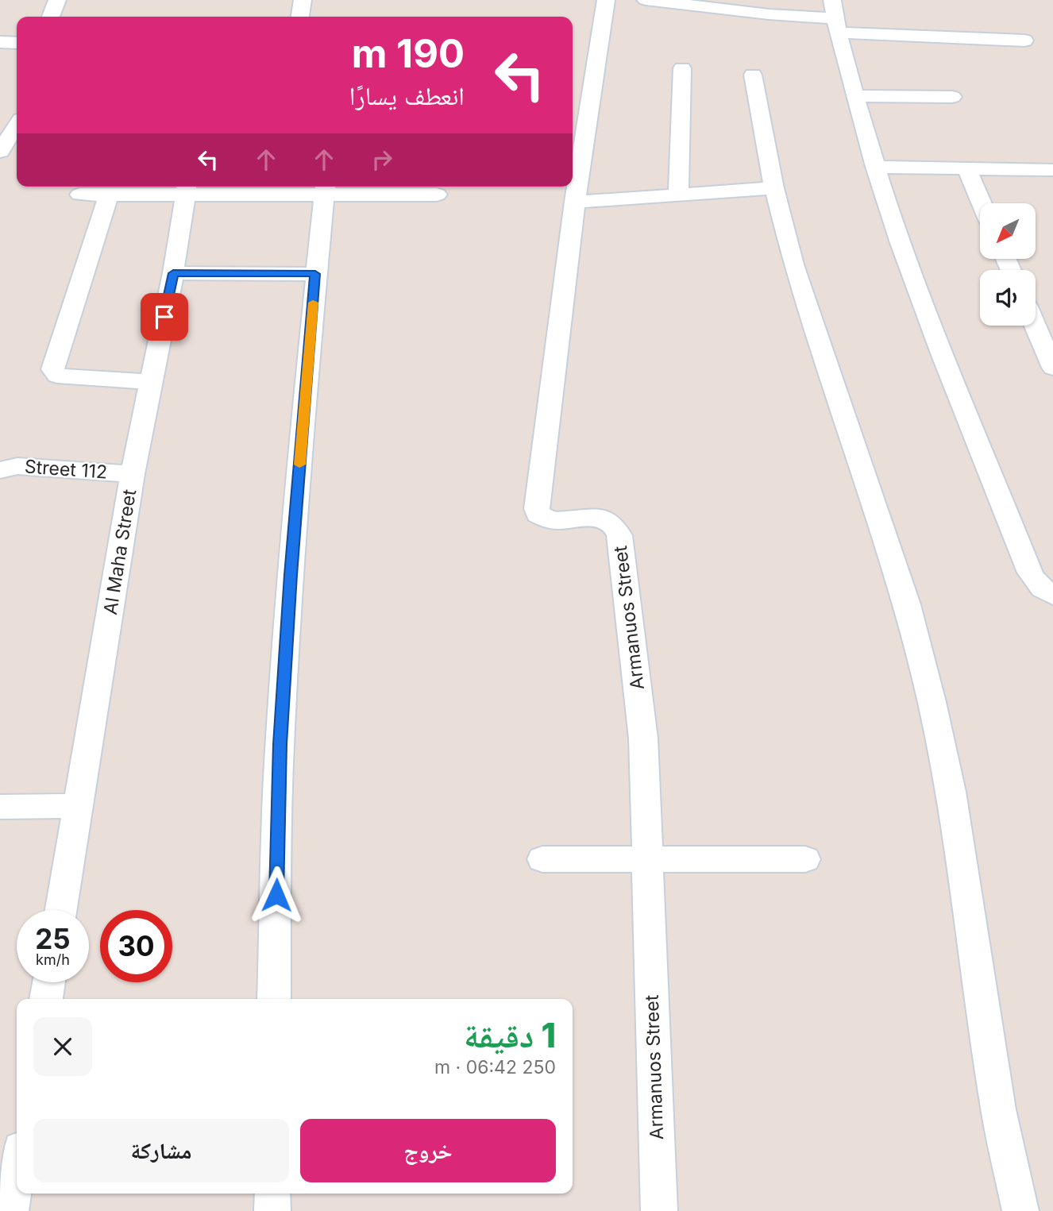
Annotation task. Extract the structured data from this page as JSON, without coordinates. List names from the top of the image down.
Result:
{
  "streets": {
    "street": ["Street 112", "Al Maha Street", "Armanuos Street"]
  },
  "crossings": [
    ["Street 112", "Al Maha Street"]
  ],
  "north": "bottom left",
  "page": {
    "turn": ["190 m", "انعطف يسارًا"],
    "speed": "25 km/h",
    "limit": "30",
    "heading": ["1 دقيقة", "250 m · 06:42"],
    "buttons": ["خروج", "مشاركة"]
  }
}
